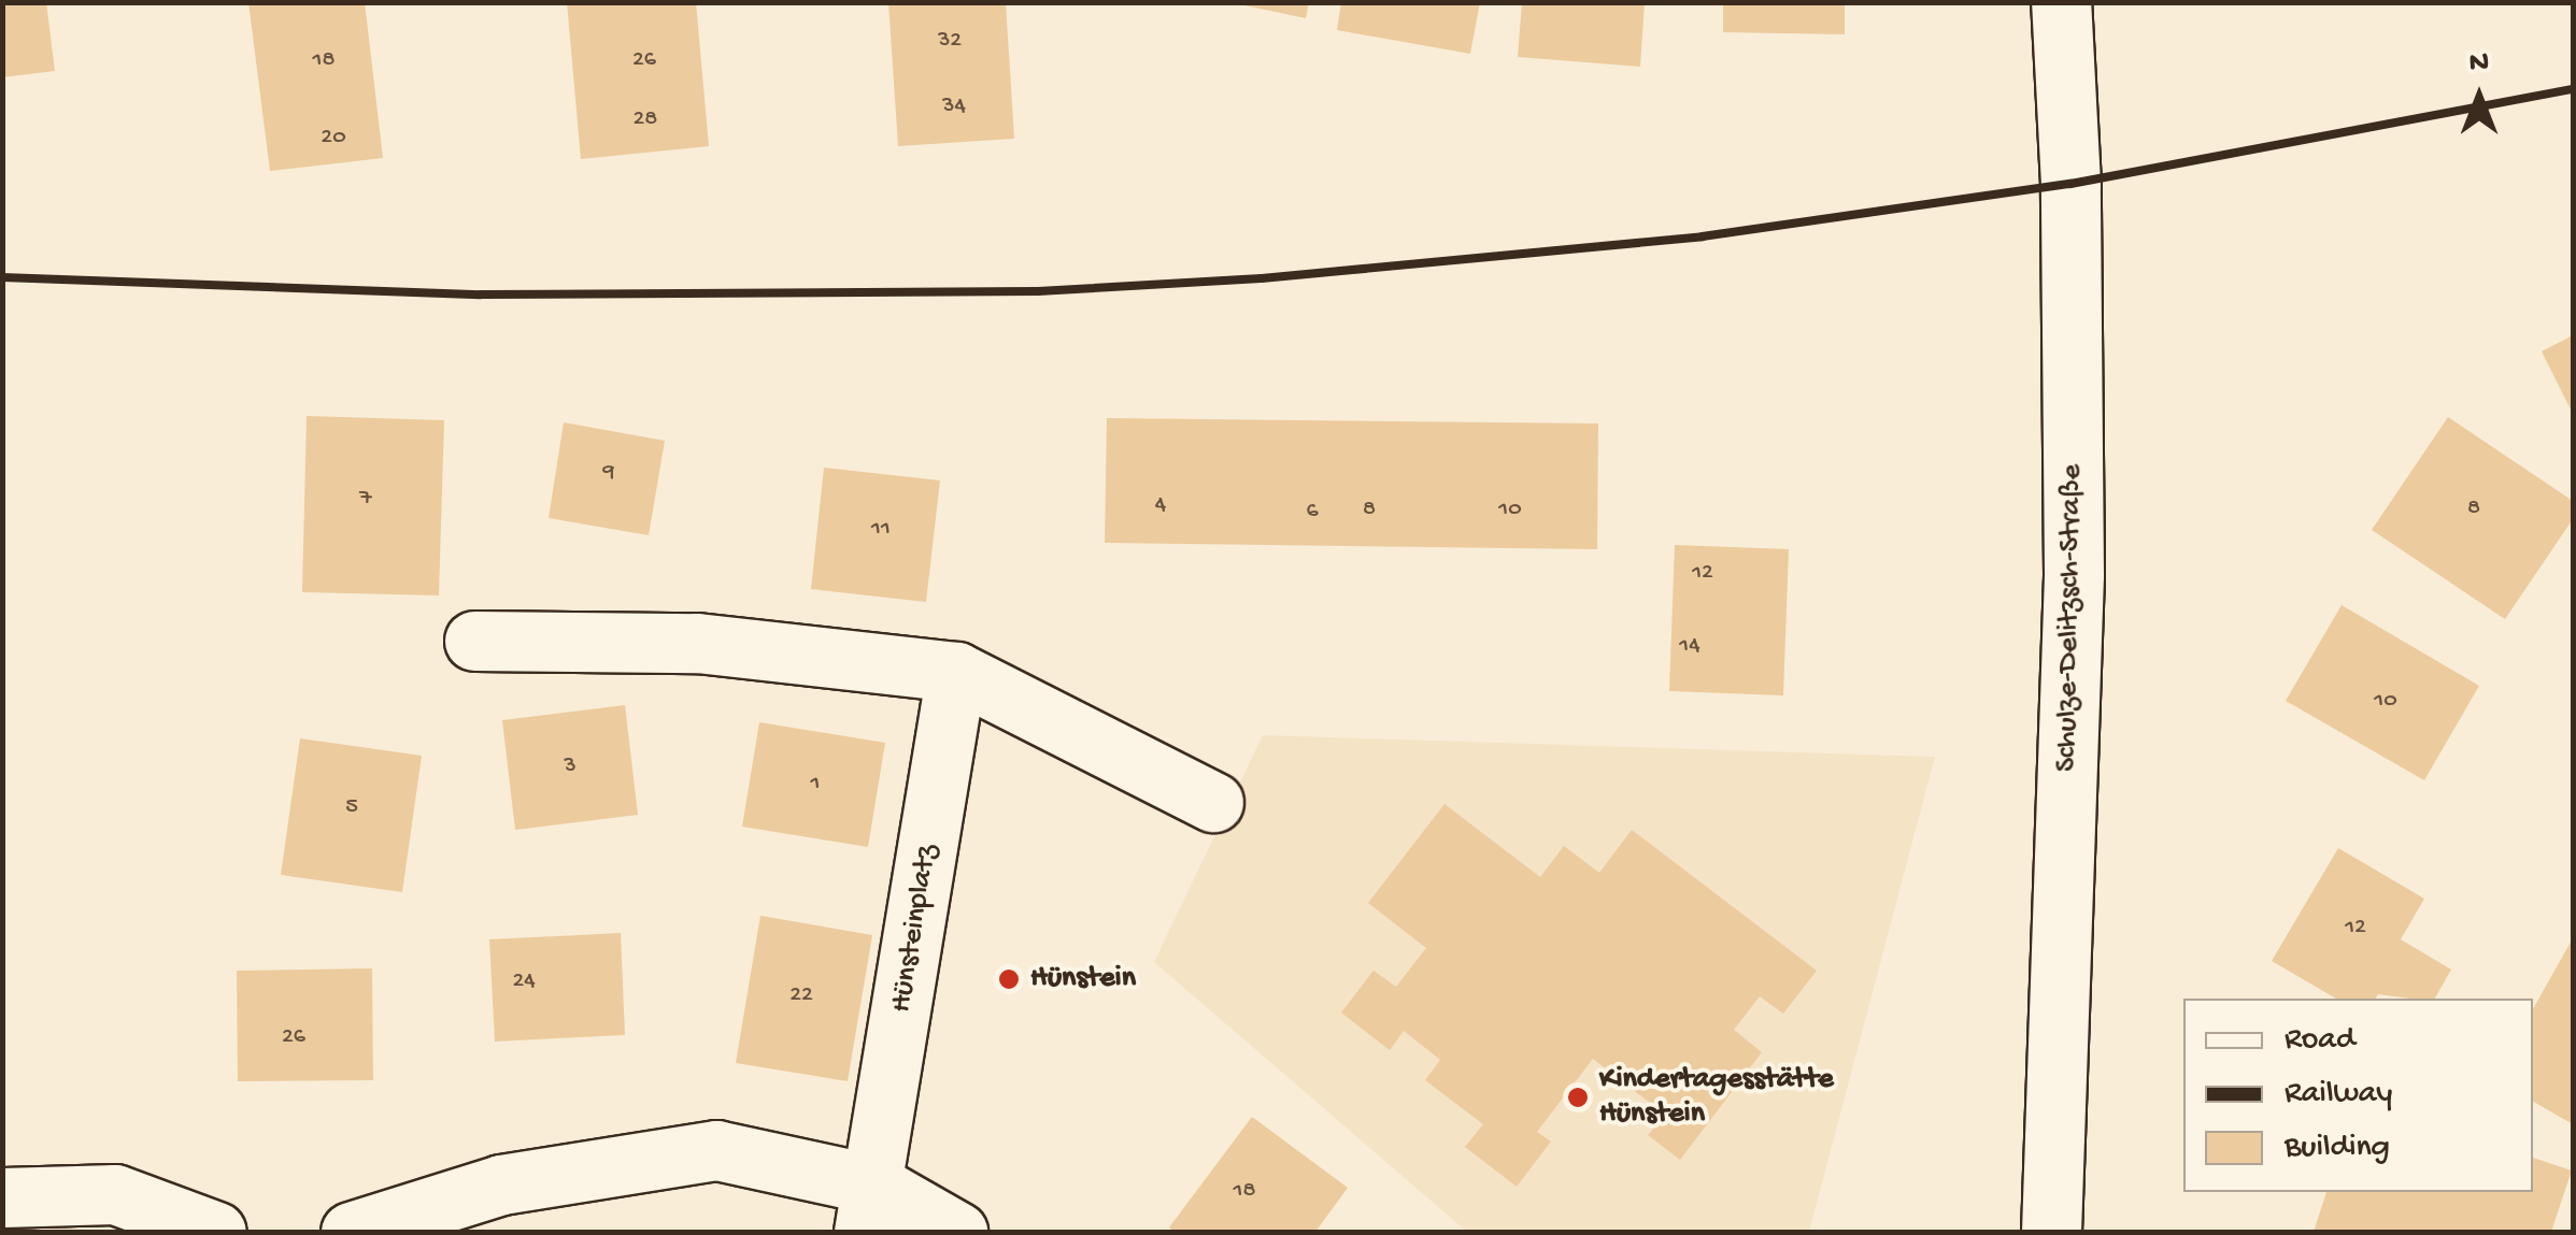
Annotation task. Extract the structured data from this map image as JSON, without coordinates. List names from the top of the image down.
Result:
{
  "streets": {
    "street": ["Schulze-Delitzsch-Straße", "Hünsteinplatz"]
  },
  "places": ["Hünstein", "Kindertagesstätte Hünstein"],
  "house_numbers": [
    "32",
    "18",
    "26",
    "34",
    "28",
    "20",
    "9",
    "7",
    "4",
    "8",
    "8",
    "10",
    "6",
    "11",
    "12",
    "14",
    "10",
    "3",
    "1",
    "5",
    "12",
    "24",
    "22",
    "26",
    "18"
  ],
  "legend": ["Road", "Railway", "Building"],
  "north": "top"
}
